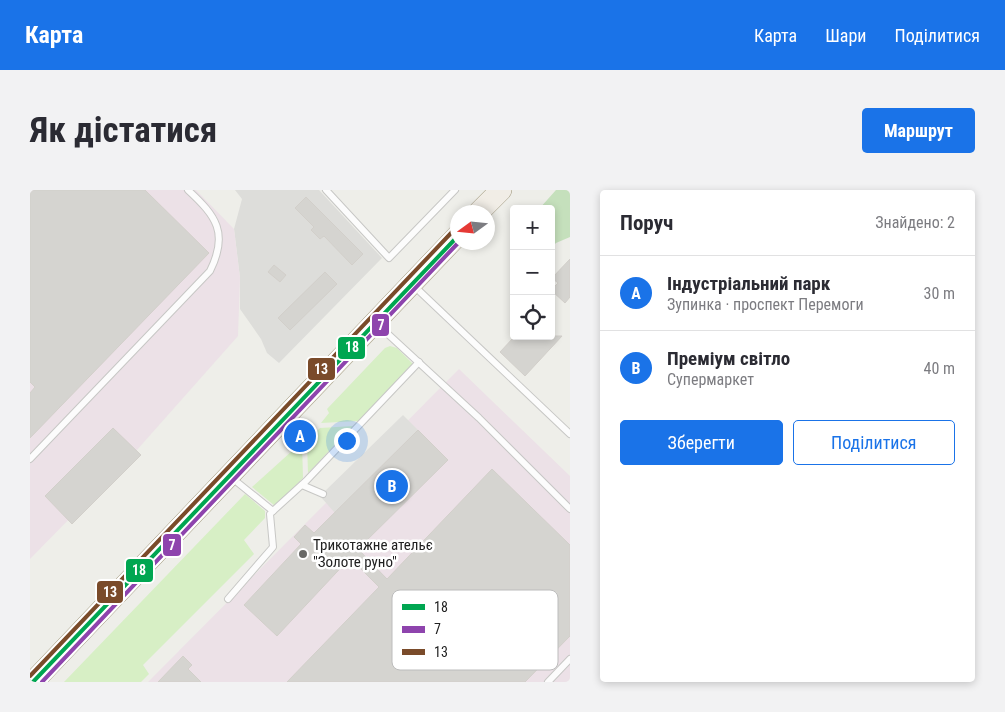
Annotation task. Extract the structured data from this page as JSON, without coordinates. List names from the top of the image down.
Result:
{
  "places": ["Трикотажне ательє \"Золоте руно\""],
  "lines": ["transit line 13", "transit line 18", "transit line 7"],
  "legend": ["18", "7", "13"],
  "north": "left",
  "page": {
    "header": "Карта",
    "nav": ["Карта", "Шари", "Поділитися"],
    "buttons": [
      "Маршрут",
      ["Зберегти", "Поділитися"]
    ],
    "title": "Як дістатися",
    "heading": ["Поруч", "Знайдено: 2"],
    "map_buttons": ["+", "−"],
    "list": [
      {
        "mark": "A",
        "name": "Індустріальний парк",
        "note": "Зупинка · проспект Перемоги",
        "value": "30 m"
      },
      {
        "mark": "B",
        "name": "Преміум світло",
        "note": "Супермаркет",
        "value": "40 m"
      }
    ],
    "pins": ["A", "B"]
  }
}
